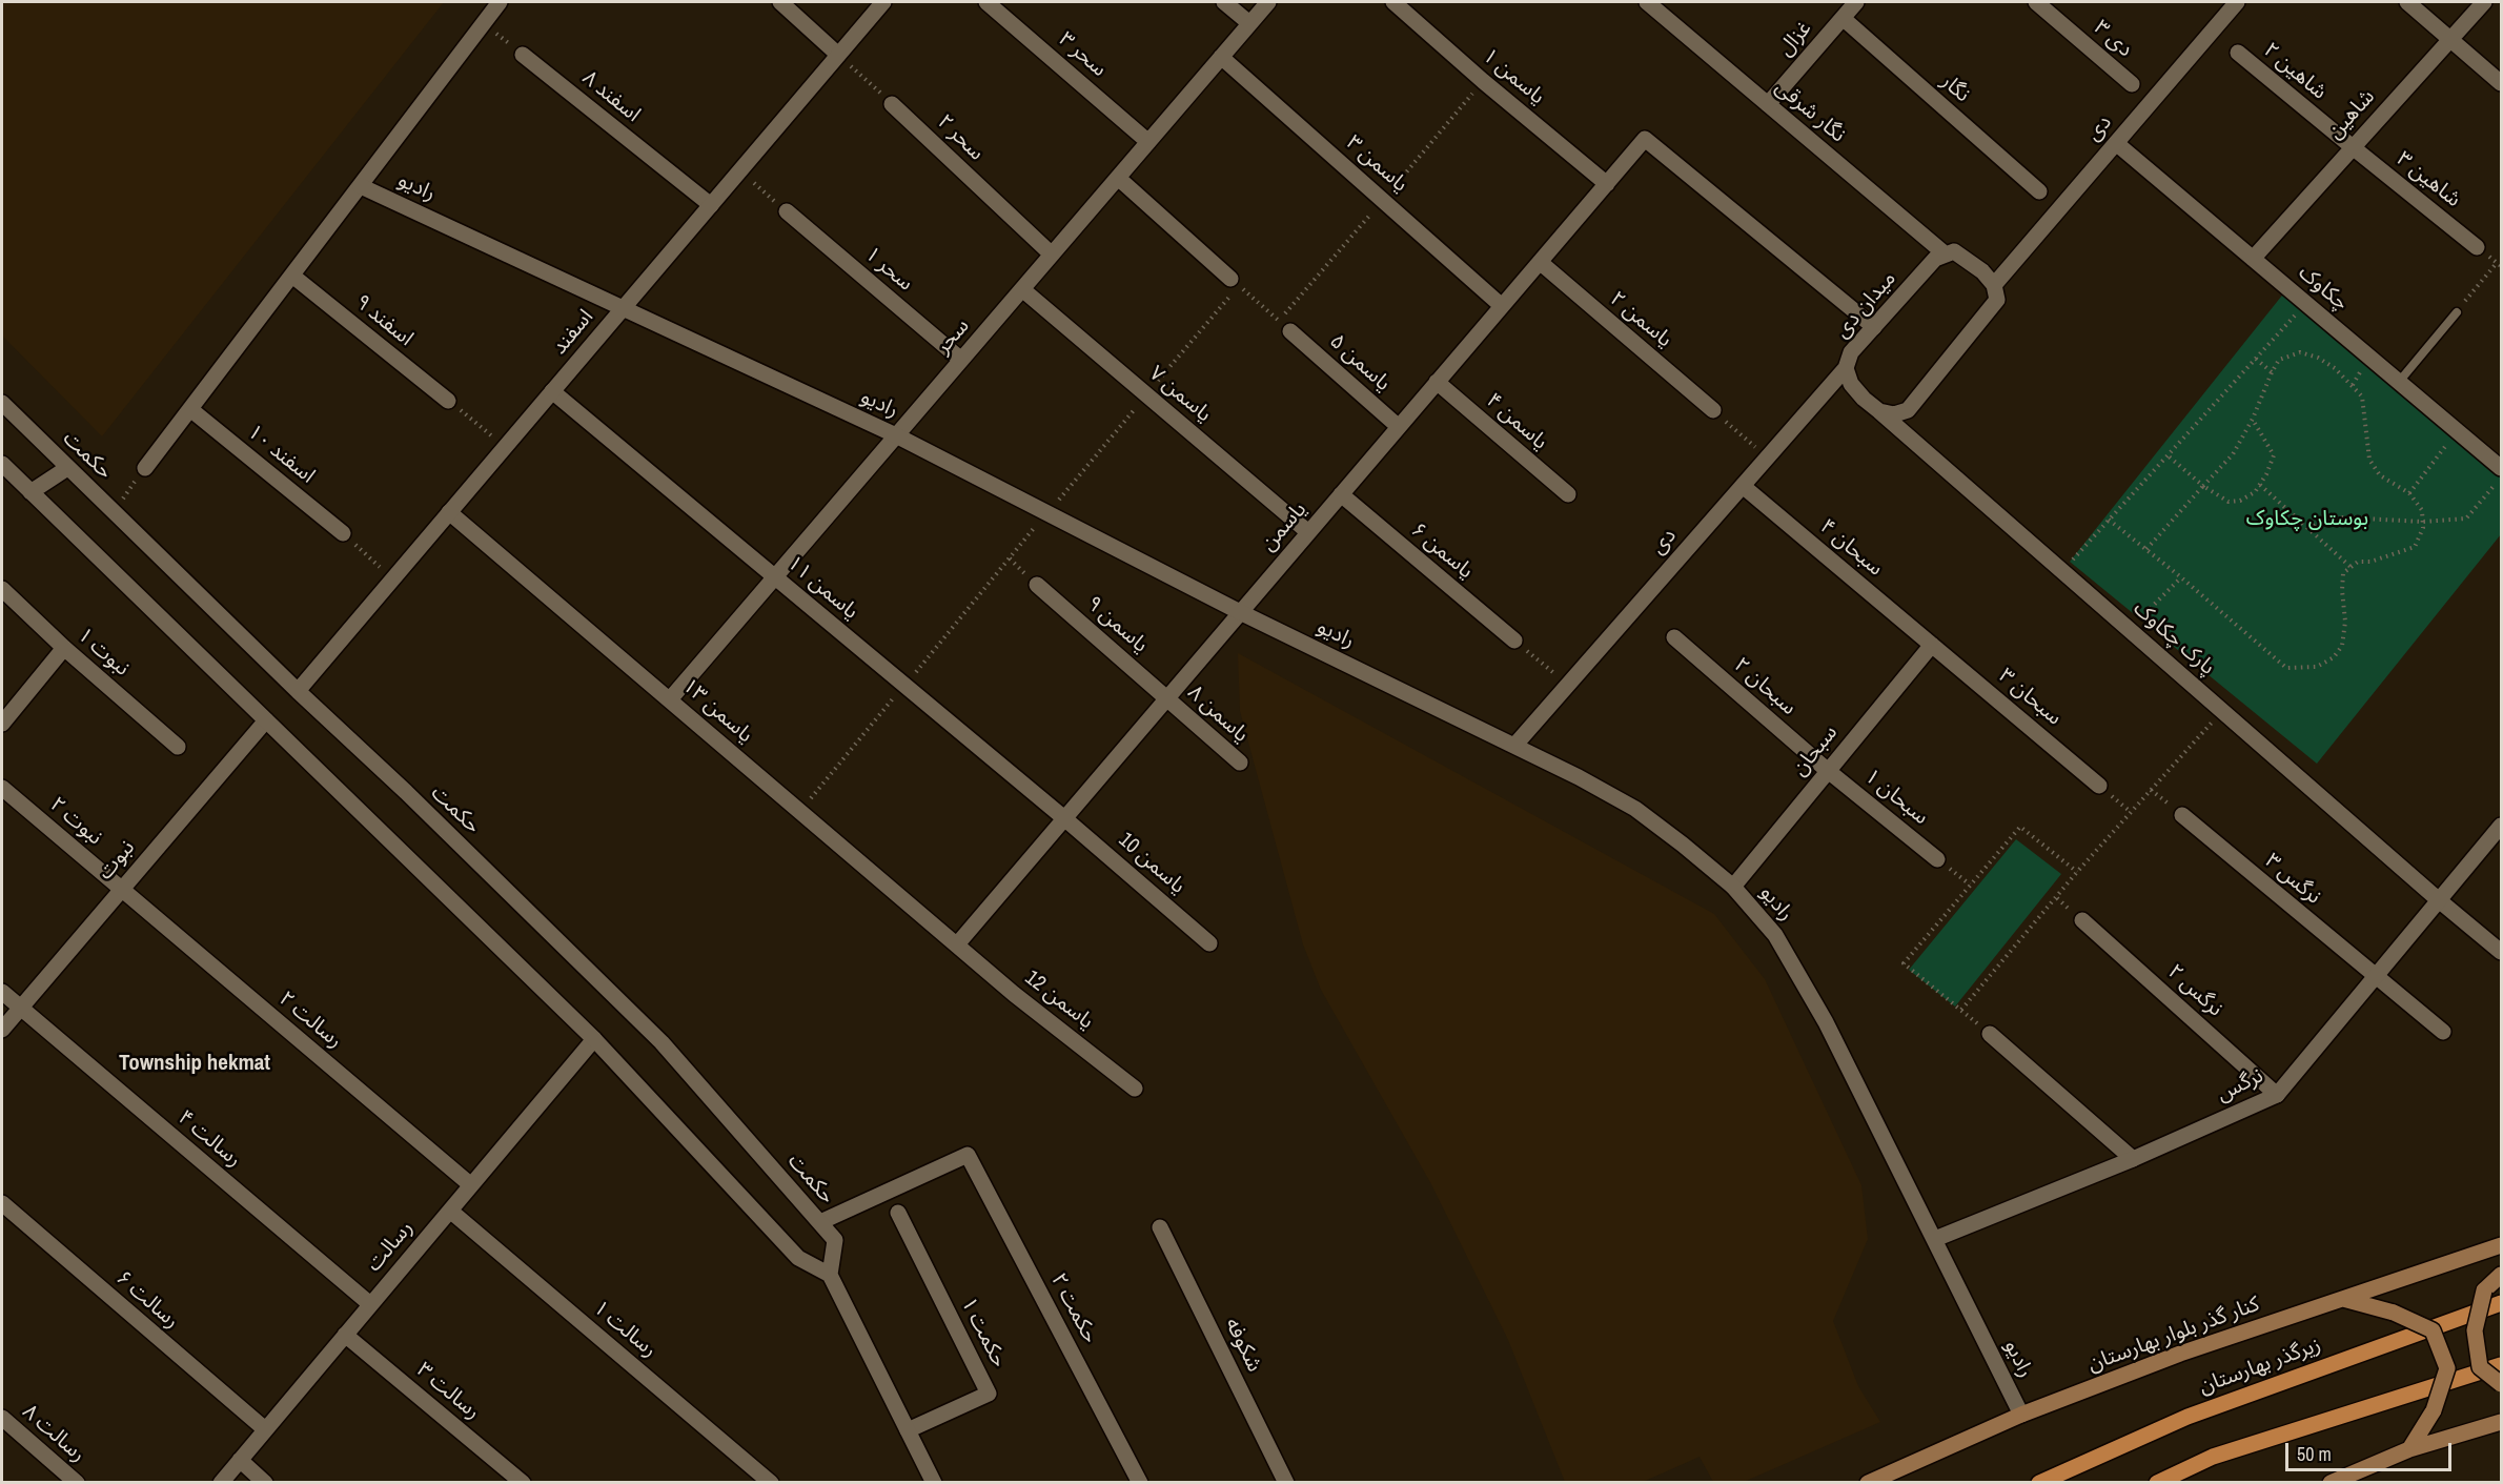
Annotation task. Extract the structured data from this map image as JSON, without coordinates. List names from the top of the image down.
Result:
{
  "streets": {
    "main road": ["کنار گذر بلوار بهارستان", "زیرگذر بهارستان"],
    "street": [
      "غزال",
      "دی ۳",
      "سحر ۳",
      "شاهین ۲",
      "یاسمن ۱",
      "نگار",
      "اسفند ۸",
      "نگار شرقی",
      "شاهین",
      "دی",
      "سحر ۲",
      "یاسمن ۳",
      "شاهین ۳",
      "رادیو",
      "سحر ۱",
      "چکاوک",
      "میدان دی",
      "یاسمن ۲",
      "اسفند ۹",
      "اسفند",
      "سحر",
      "یاسمن ۵",
      "یاسمن ۷",
      "یاسمن ۴",
      "اسفند ۱۰",
      "حکمت",
      "یاسمن",
      "سبحان ۴",
      "یاسمن ۶",
      "یاسمن ۱۱",
      "یاسمن ۹",
      "پارک چکاوک",
      "نبوت ۱",
      "سبحان ۲",
      "سبحان ۳",
      "یاسمن ۱۳",
      "یاسمن ۸",
      "سبحان",
      "سبحان ۱",
      "نبوت ۲",
      "نبوت",
      "یاسمن 10",
      "نرگس ۳",
      "نرگس ۲",
      "یاسمن 12",
      "رسالت ۲",
      "نرگس",
      "رسالت ۴",
      "رسالت",
      "رسالت ۶",
      "حکمت ۲",
      "رسالت ۱",
      "حکمت ۱",
      "شکوفه",
      "رسالت ۳",
      "رسالت ۸"
    ]
  },
  "crossings": [
    ["غزال", "نگار"],
    ["غزال", "نگار شرقی"],
    ["سحر ۳", "سحر"],
    ["شاهین ۲", "شاهین"],
    ["شاهین ۲", "شاهین ۳"],
    ["یاسمن ۱", "یاسمن"],
    ["اسفند ۸", "اسفند"],
    ["نگار شرقی", "میدان دی"],
    ["شاهین", "شاهین ۳"],
    ["شاهین", "چکاوک"],
    ["دی", "رادیو"],
    ["دی", "چکاوک"],
    ["دی", "میدان دی"],
    ["دی", "سبحان ۴"],
    ["سحر ۲", "سحر"],
    ["یاسمن ۳", "سحر"],
    ["یاسمن ۳", "یاسمن"],
    ["رادیو", "اسفند"],
    ["رادیو", "سحر"],
    ["رادیو", "یاسمن"],
    ["رادیو", "سبحان"],
    ["رادیو", "نرگس"],
    ["رادیو", "کنار گذر بلوار بهارستان"],
    ["سحر ۱", "سحر"],
    ["میدان دی", "یاسمن"],
    ["میدان دی", "پارک چکاوک"],
    ["یاسمن ۲", "یاسمن"],
    ["اسفند", "حکمت"],
    ["اسفند", "یاسمن ۱۱"],
    ["اسفند", "یاسمن ۱۳"],
    ["سحر", "یاسمن ۷"],
    ["سحر", "یاسمن ۱۱"],
    ["سحر", "یاسمن ۱۳"],
    ["یاسمن ۵", "یاسمن"],
    ["یاسمن ۷", "یاسمن"],
    ["یاسمن ۴", "یاسمن"],
    ["حکمت", "حکمت ۲"],
    ["یاسمن", "یاسمن ۶"],
    ["یاسمن", "یاسمن ۱۱"],
    ["یاسمن", "یاسمن ۹"],
    ["یاسمن", "یاسمن ۱۳"],
    ["یاسمن", "یاسمن ۸"],
    ["یاسمن", "یاسمن 10"],
    ["یاسمن", "یاسمن 12"],
    ["سبحان ۴", "سبحان ۳"],
    ["سبحان ۴", "سبحان"],
    ["یاسمن ۱۱", "یاسمن 10"],
    ["یاسمن ۹", "یاسمن ۸"],
    ["پارک چکاوک", "نرگس"],
    ["سبحان ۲", "سبحان"],
    ["سبحان ۲", "سبحان ۱"],
    ["سبحان ۳", "سبحان"],
    ["یاسمن ۱۳", "یاسمن 12"],
    ["سبحان", "سبحان ۱"],
    ["نبوت ۲", "نبوت"],
    ["نبوت ۲", "رسالت ۲"],
    ["نبوت", "رسالت ۲"],
    ["نبوت", "رسالت ۴"],
    ["نرگس ۳", "نرگس"],
    ["نرگس ۲", "نرگس"],
    ["رسالت ۲", "رسالت"],
    ["رسالت ۴", "رسالت"],
    ["رسالت", "رسالت ۶"],
    ["رسالت", "رسالت ۱"],
    ["رسالت", "رسالت ۳"]
  ],
  "districts": ["Township hekmat"],
  "parks": ["بوستان چکاوک"],
  "scale_bar": "50 m"
}
